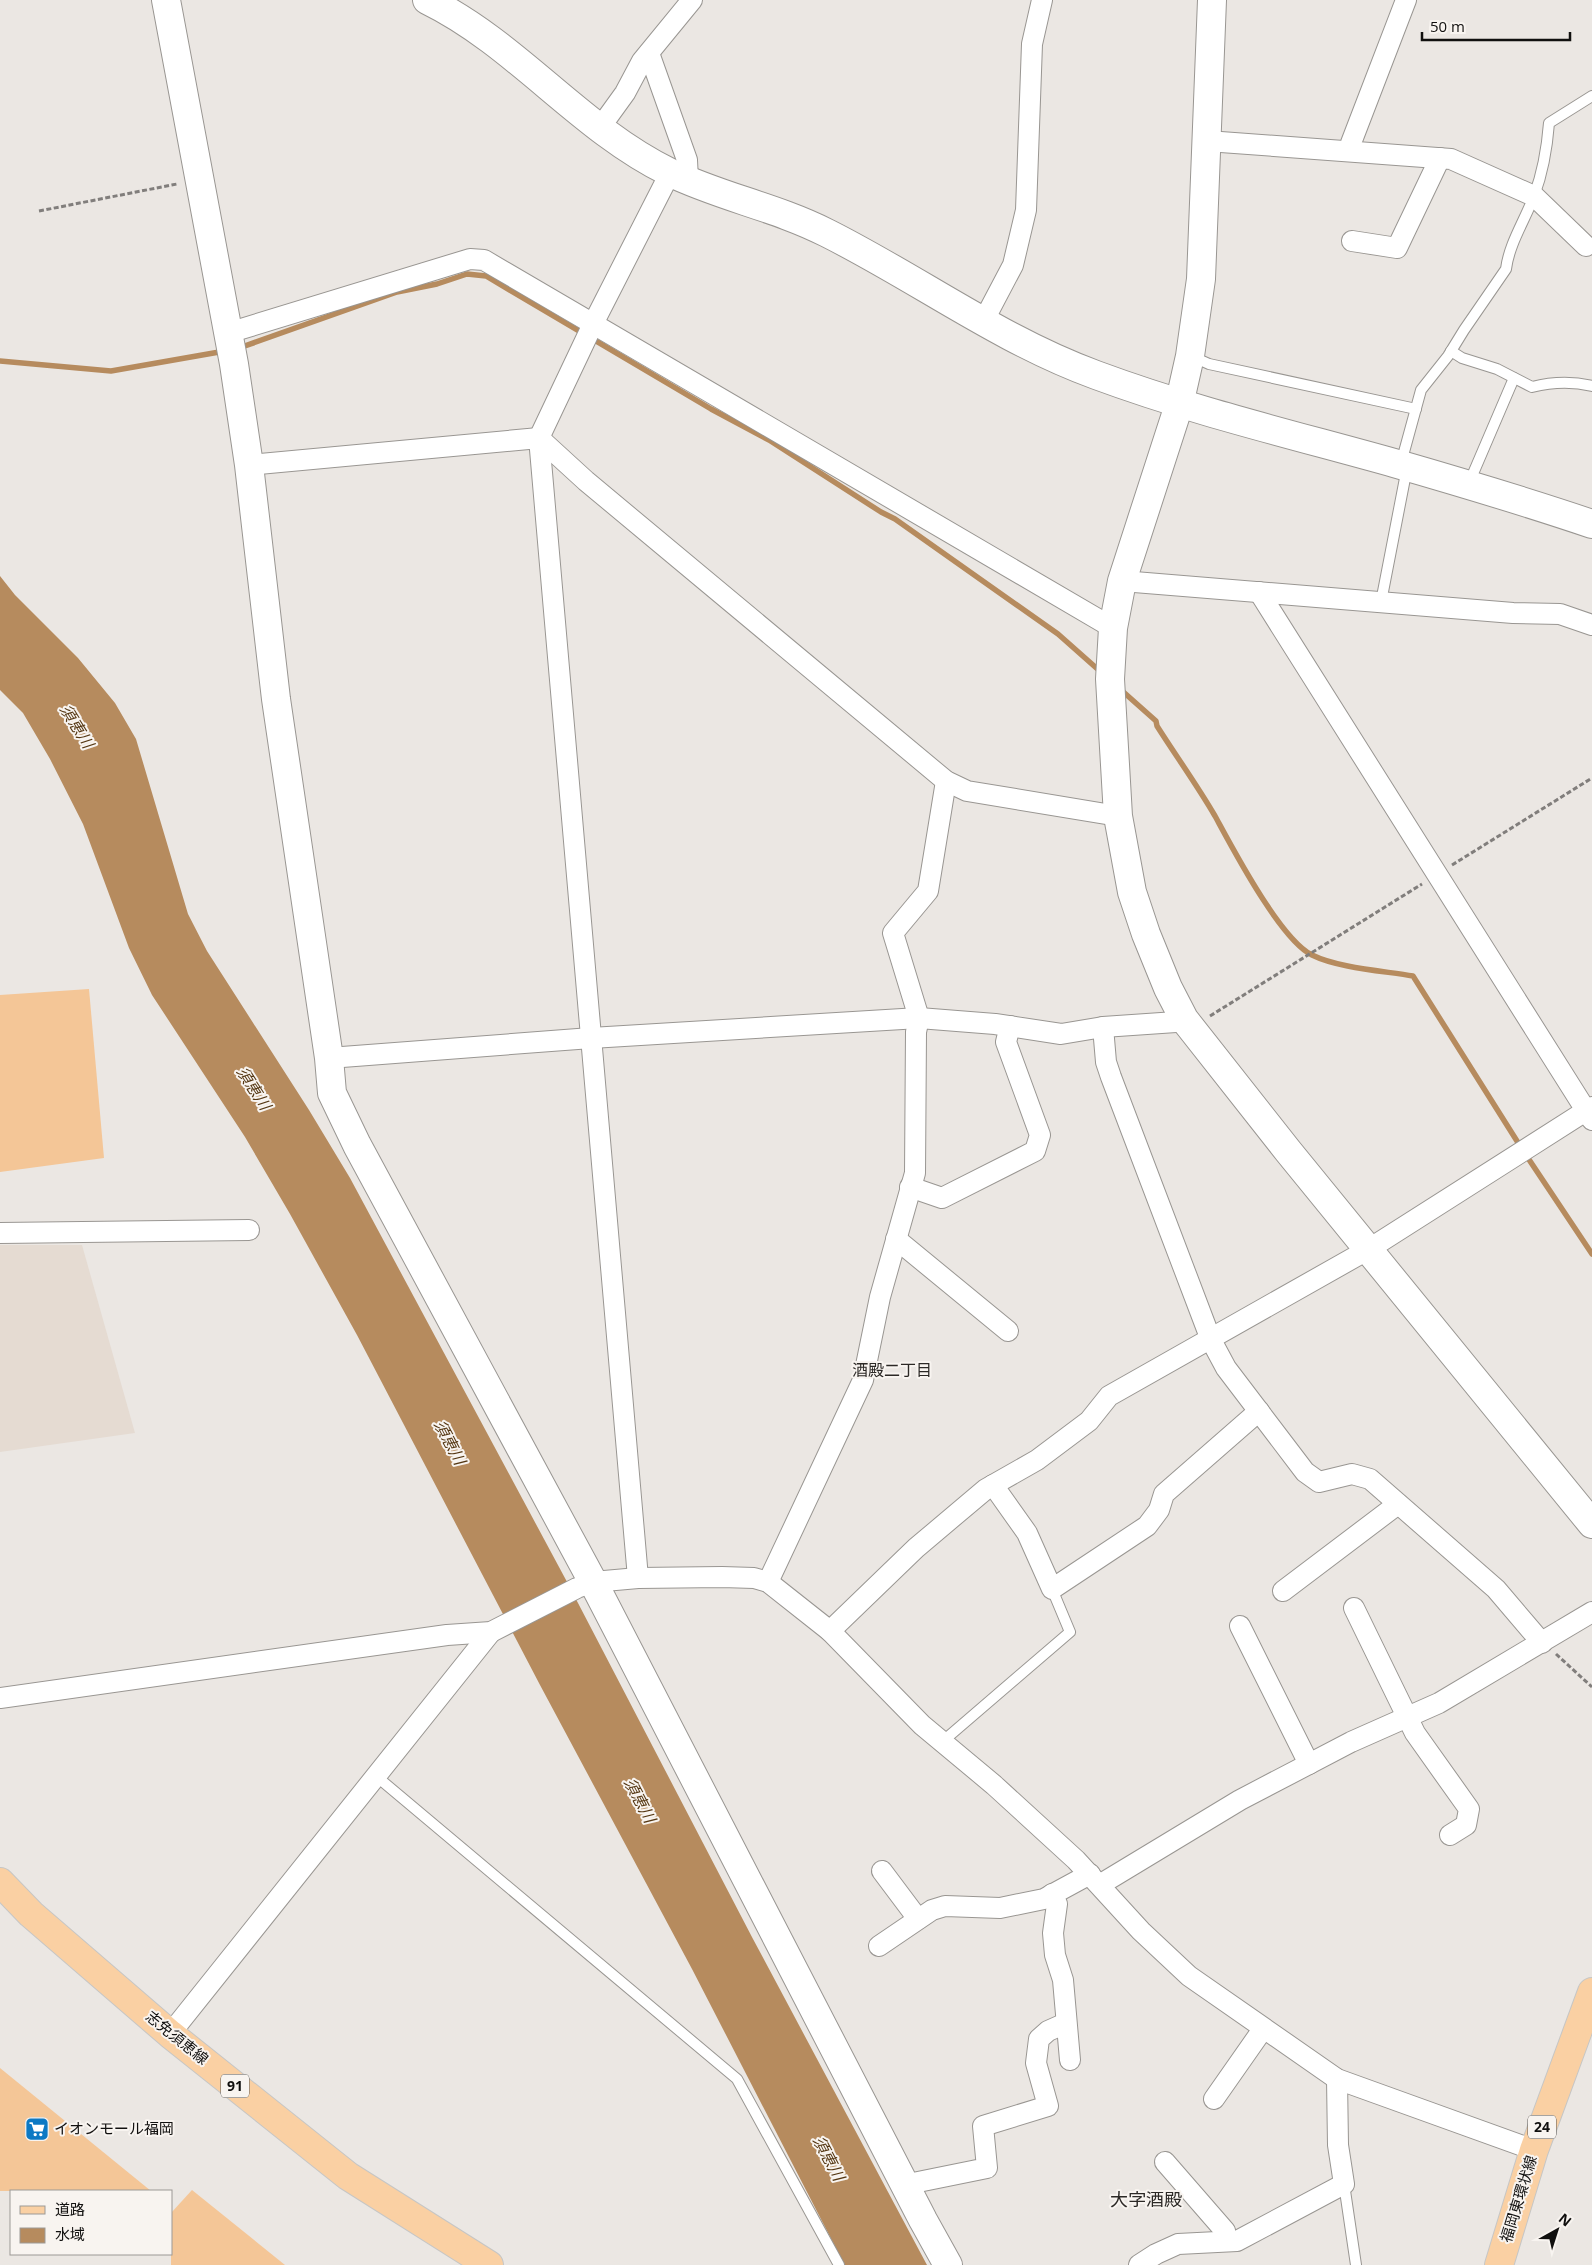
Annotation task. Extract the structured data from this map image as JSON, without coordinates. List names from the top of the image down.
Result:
{
  "streets": {
    "main road": [
      "志免須恵線",
      "91",
      "24",
      "福岡東環状線"
    ]
  },
  "districts": ["酒殿二丁目", "大字酒殿"],
  "water": ["須恵川"],
  "places": {
    "supermarket": ["イオンモール福岡"]
  },
  "legend": ["道路", "水域"],
  "scale_bar": "50 m",
  "north": "top right"
}
